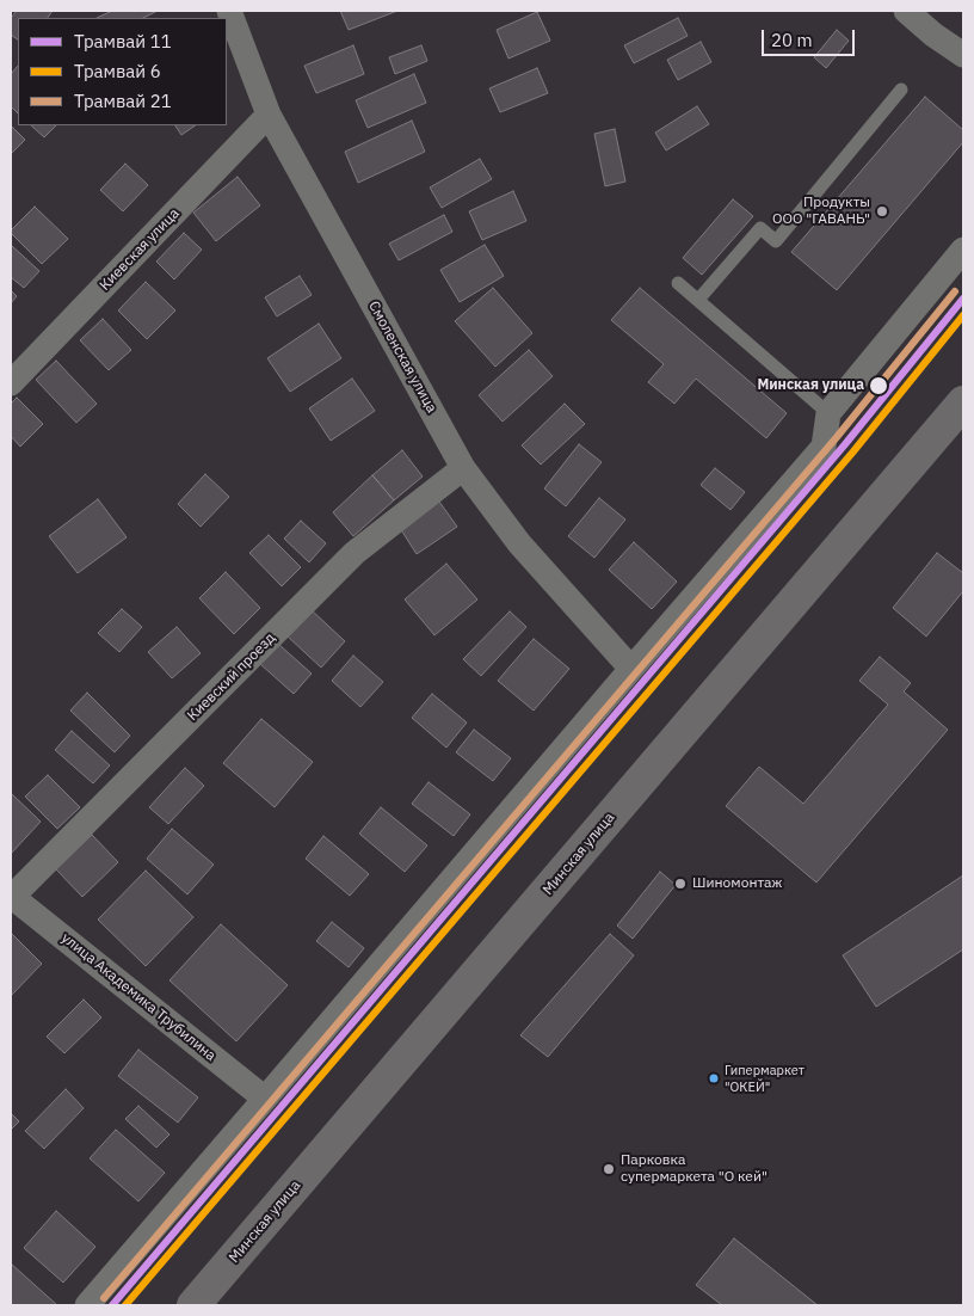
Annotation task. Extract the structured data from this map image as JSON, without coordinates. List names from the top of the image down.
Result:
{
  "streets": {
    "main road": ["Минская улица"],
    "street": [
      "Киевская улица",
      "Смоленская улица",
      "Киевский проезд",
      "улица Академика Трубилина"
    ]
  },
  "crossings": [
    ["Киевская улица", "Смоленская улица"],
    ["Смоленская улица", "Киевский проезд"],
    ["Киевский проезд", "улица Академика Трубилина"]
  ],
  "places": [
    "Продукты ООО \"ГАВАНЬ\"",
    "Минская улица",
    "Шиномонтаж",
    "Гипермаркет \"ОКЕЙ\"",
    "Парковка супермаркета \"О кей\""
  ],
  "lines": ["tram line 21", "tram line 11", "tram line 6"],
  "legend": ["Трамвай 11", "Трамвай 6", "Трамвай 21"],
  "scale_bar": "20 m"
}
